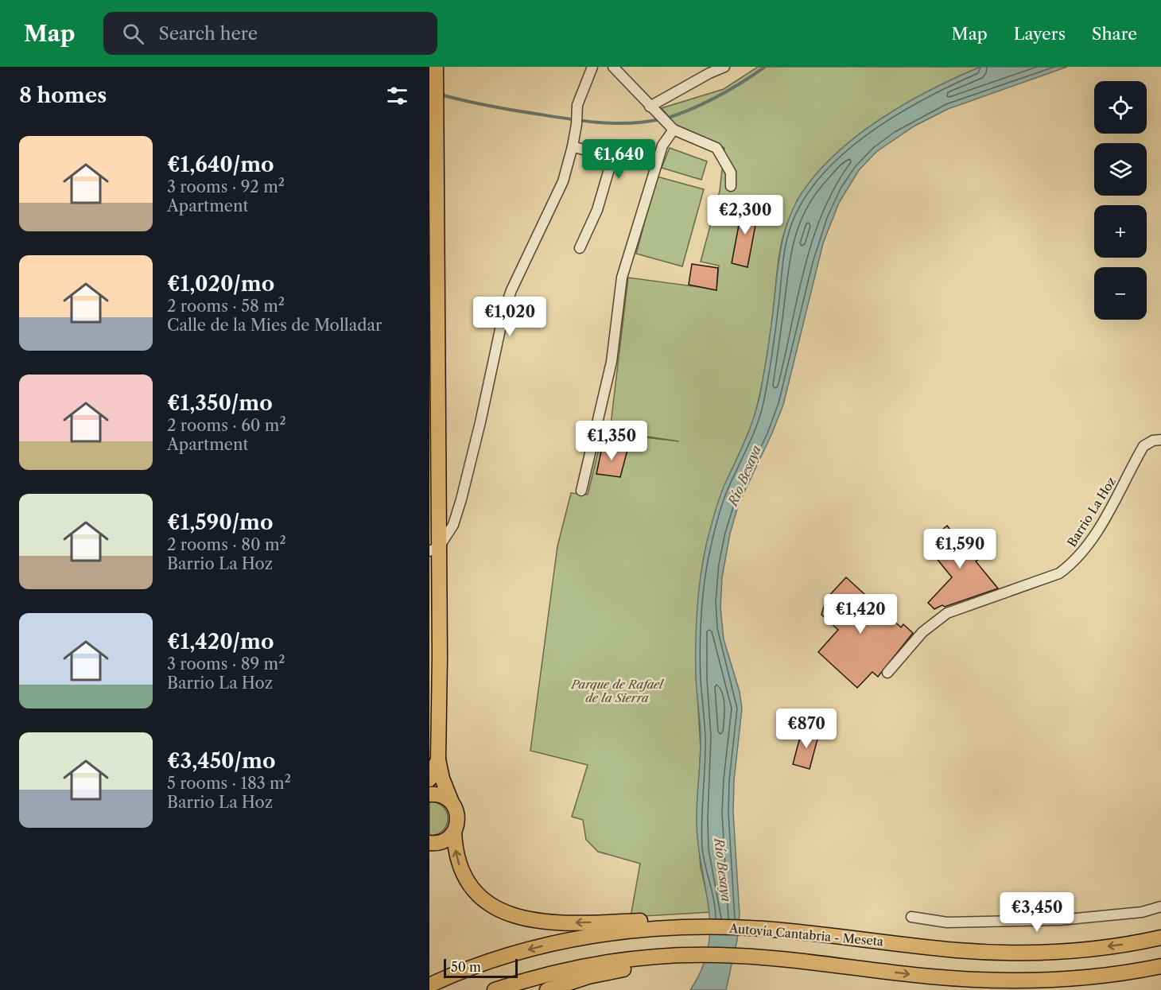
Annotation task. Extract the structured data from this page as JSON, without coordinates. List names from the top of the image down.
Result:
{
  "streets": {
    "street": ["Barrio La Hoz"]
  },
  "water": ["Río Besaya"],
  "parks": ["Parque de Rafael de la Sierra"],
  "scale_bar": "50 m",
  "page": {
    "header": "Map",
    "search": "Search here",
    "nav": ["Map", "Layers", "Share"],
    "heading": "8 homes",
    "map_buttons": ["+", "−"],
    "list": [
      {
        "name": "€1,640/mo",
        "note": "3 rooms · 92 m² · Apartment"
      },
      {
        "name": "€1,020/mo",
        "note": "2 rooms · 58 m² · Calle de la Mies de Molladar"
      },
      {
        "name": "€1,350/mo",
        "note": "2 rooms · 60 m² · Apartment"
      },
      {
        "name": "€1,590/mo",
        "note": "2 rooms · 80 m² · Barrio La Hoz"
      },
      {
        "name": "€1,420/mo",
        "note": "3 rooms · 89 m² · Barrio La Hoz"
      },
      {
        "name": "€3,450/mo",
        "note": "5 rooms · 183 m² · Barrio La Hoz"
      }
    ],
    "price": [
      "€1,640",
      "€2,300",
      "€1,020",
      "€1,350",
      "€1,590",
      "€1,420",
      "€870",
      "€3,450"
    ],
    "scale": "50 m"
  }
}
